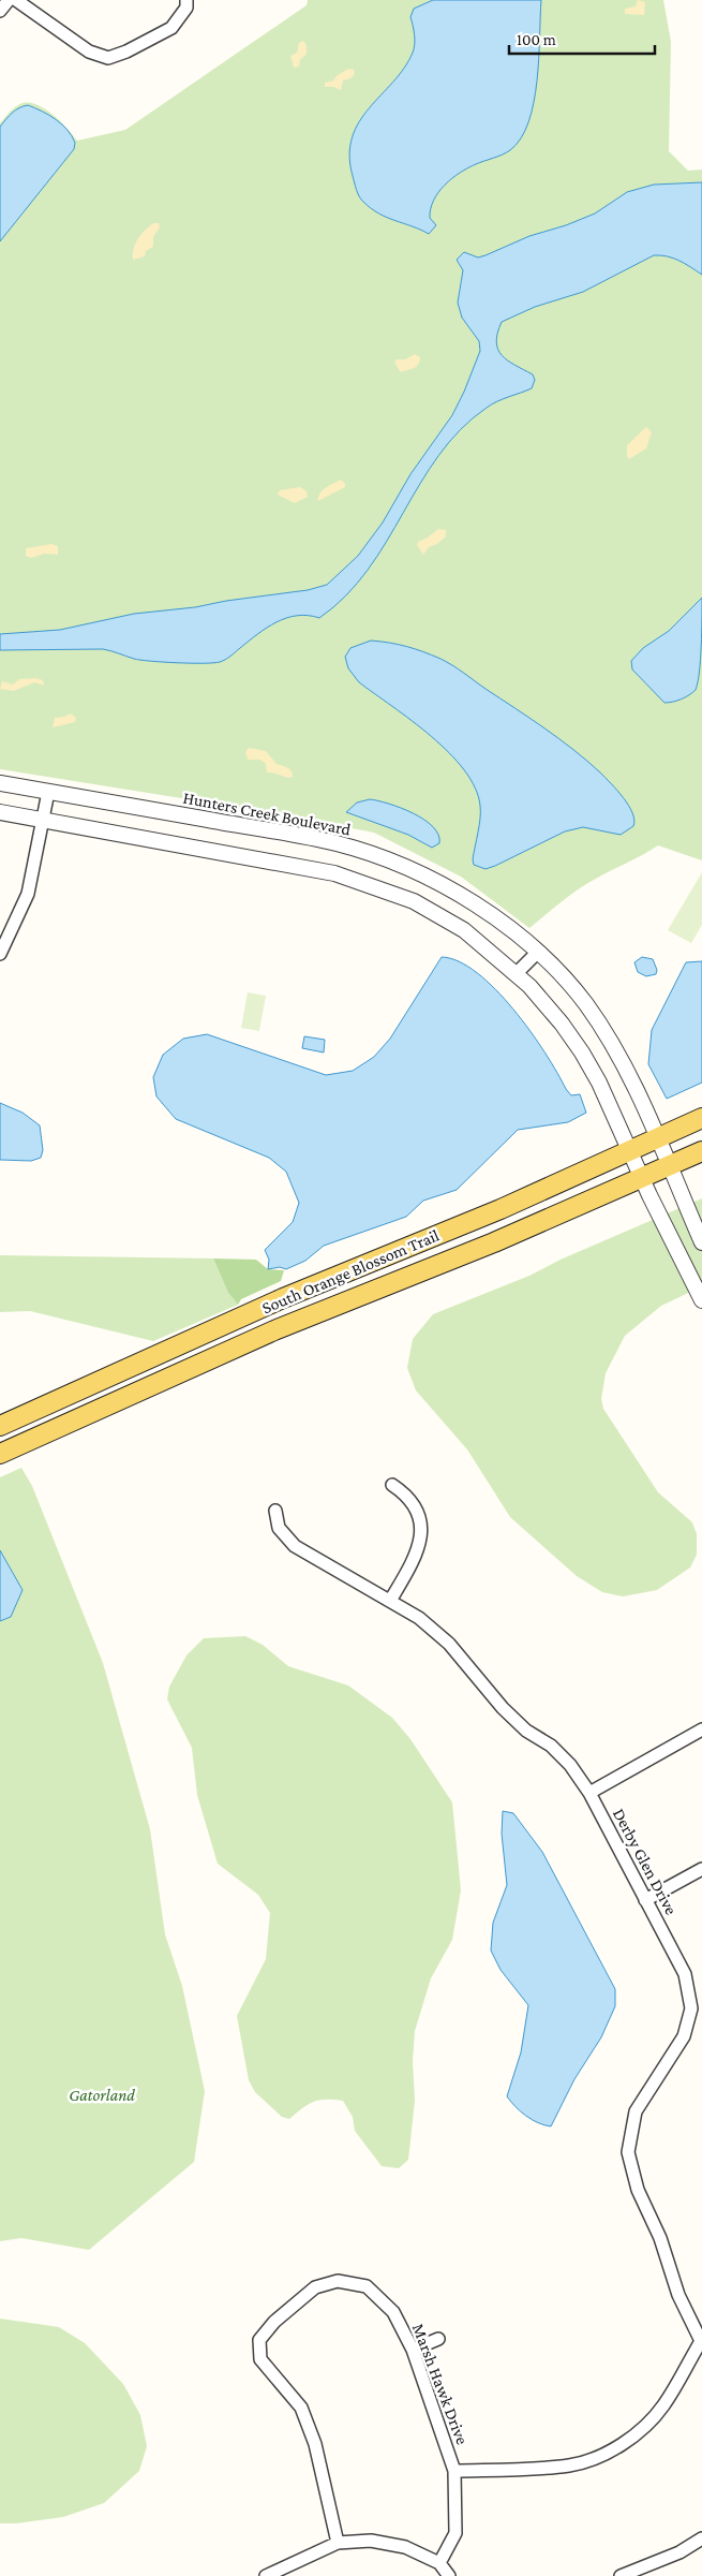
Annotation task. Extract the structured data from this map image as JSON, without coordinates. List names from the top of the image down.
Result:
{
  "streets": {
    "main road": ["South Orange Blossom Trail"],
    "street": ["Hunters Creek Boulevard", "Derby Glen Drive", "Marsh Hawk Drive"]
  },
  "crossings": [
    ["Hunters Creek Boulevard", "South Orange Blossom Trail"]
  ],
  "parks": ["Gatorland"],
  "scale_bar": "100 m"
}
